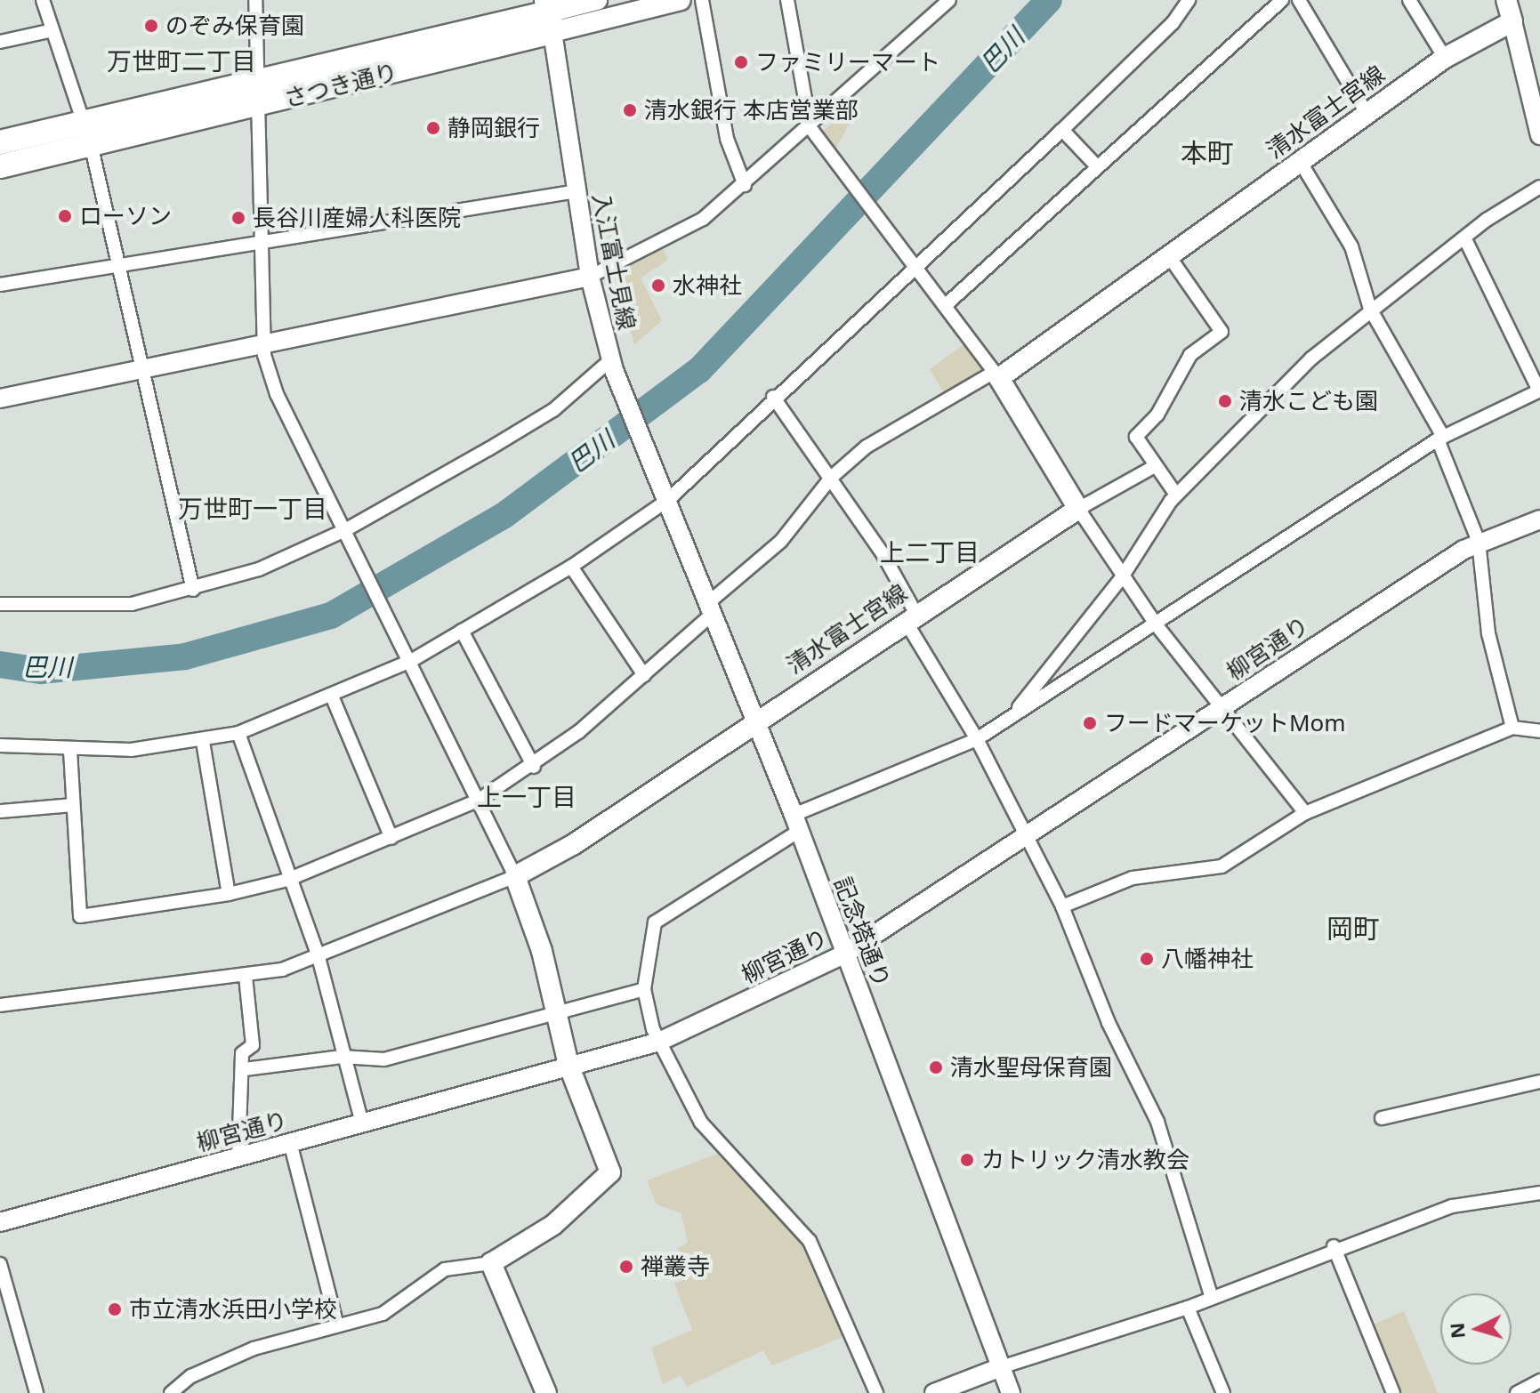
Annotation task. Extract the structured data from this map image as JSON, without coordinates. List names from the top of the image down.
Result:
{
  "streets": {
    "highway": ["さつき通り"],
    "main road": ["清水富士宮線"],
    "street": ["入江富士見線", "柳宮通り", "記念塔通り"]
  },
  "crossings": [
    ["さつき通り", "入江富士見線"],
    ["清水富士宮線", "記念塔通り"],
    ["入江富士見線", "記念塔通り"],
    ["柳宮通り", "記念塔通り"]
  ],
  "districts": [
    "万世町二丁目",
    "本町",
    "万世町一丁目",
    "上二丁目",
    "上一丁目",
    "岡町"
  ],
  "water": ["巴川"],
  "places": [
    "のぞみ保育園",
    "ファミリーマート",
    "清水銀行 本店営業部",
    "静岡銀行",
    "ローソン",
    "長谷川産婦人科医院",
    "水神社",
    "清水こども園",
    "フードマーケットMom",
    "八幡神社",
    "清水聖母保育園",
    "カトリック清水教会",
    "禅叢寺",
    "市立清水浜田小学校"
  ],
  "north": "left"
}
